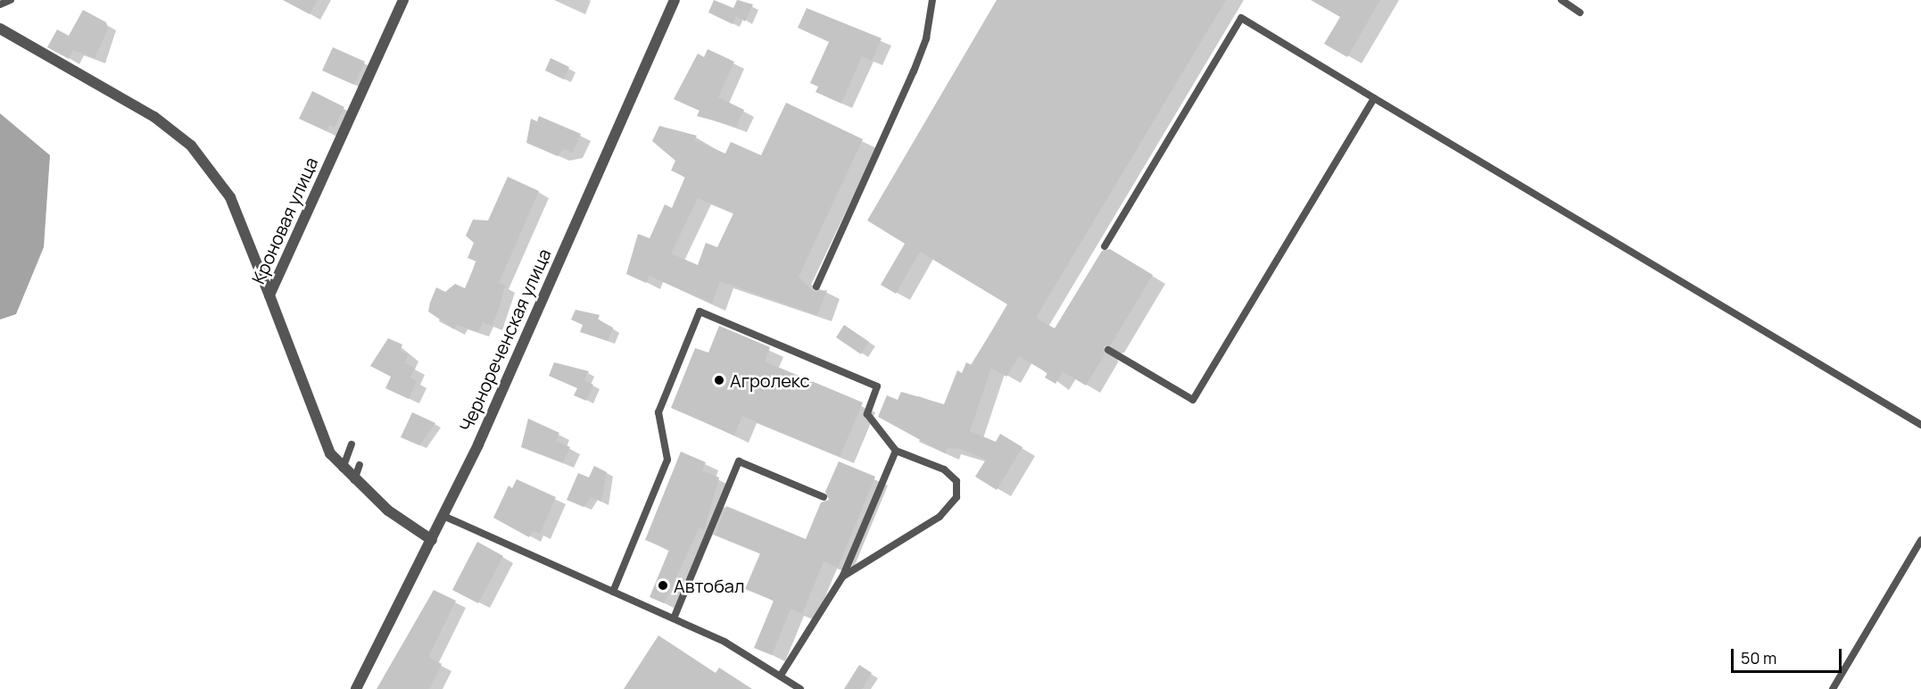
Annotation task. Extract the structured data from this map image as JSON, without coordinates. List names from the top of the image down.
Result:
{
  "streets": {
    "street": ["Кроновая улица", "Чернореченская улица"]
  },
  "crossings": [
    ["Кроновая улица", "Чернореченская улица"]
  ],
  "places": ["Агролекс", "Автобал"],
  "scale_bar": "50 m"
}
